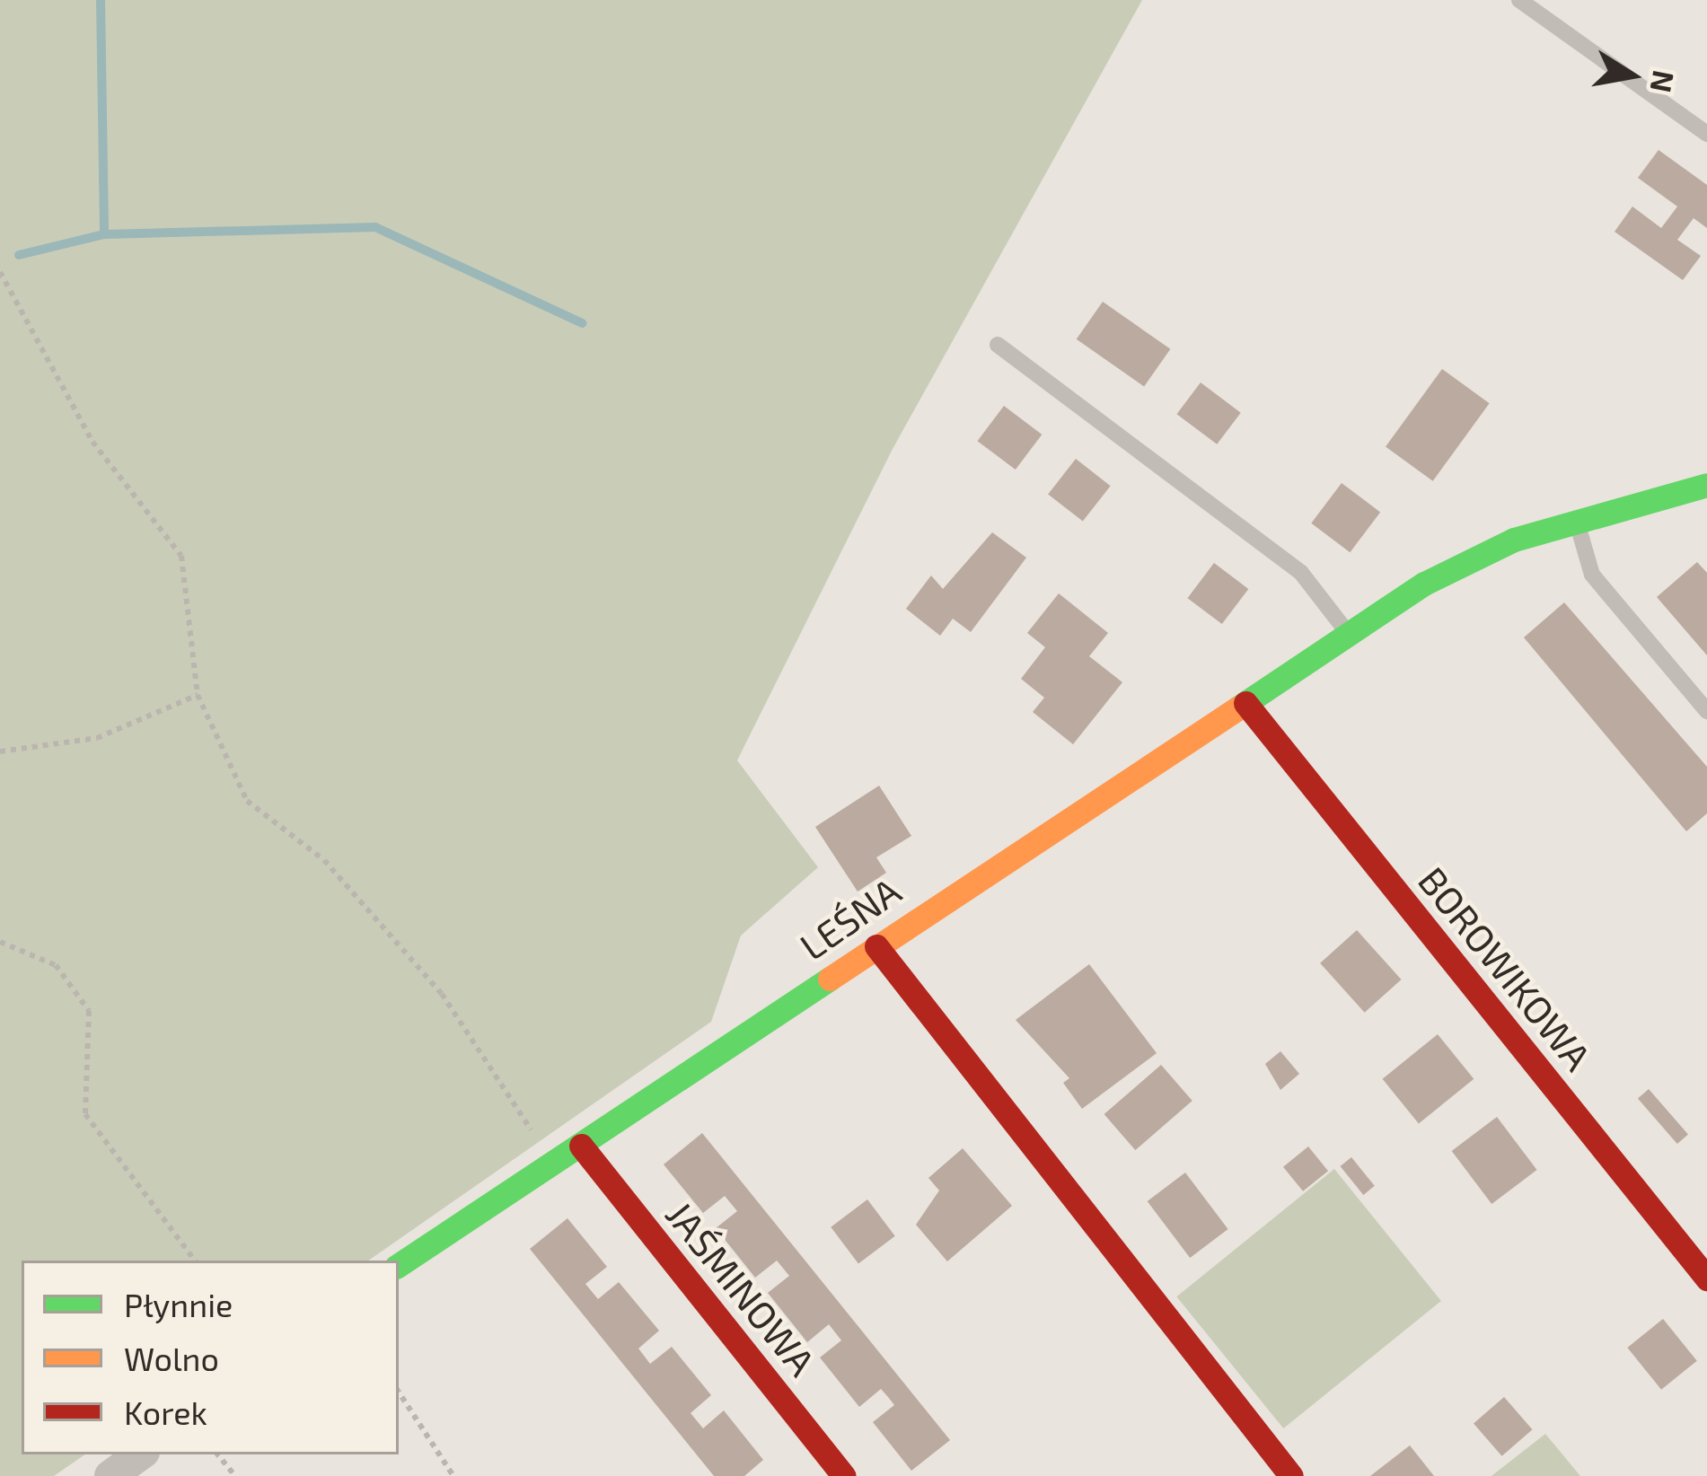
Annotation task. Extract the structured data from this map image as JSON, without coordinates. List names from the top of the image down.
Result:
{
  "streets": {
    "street": ["LEŚNA", "BOROWIKOWA", "JAŚMINOWA"]
  },
  "crossings": [
    ["LEŚNA", "BOROWIKOWA"],
    ["LEŚNA", "JAŚMINOWA"]
  ],
  "legend": ["Płynnie", "Wolno", "Korek"],
  "north": "right"
}
